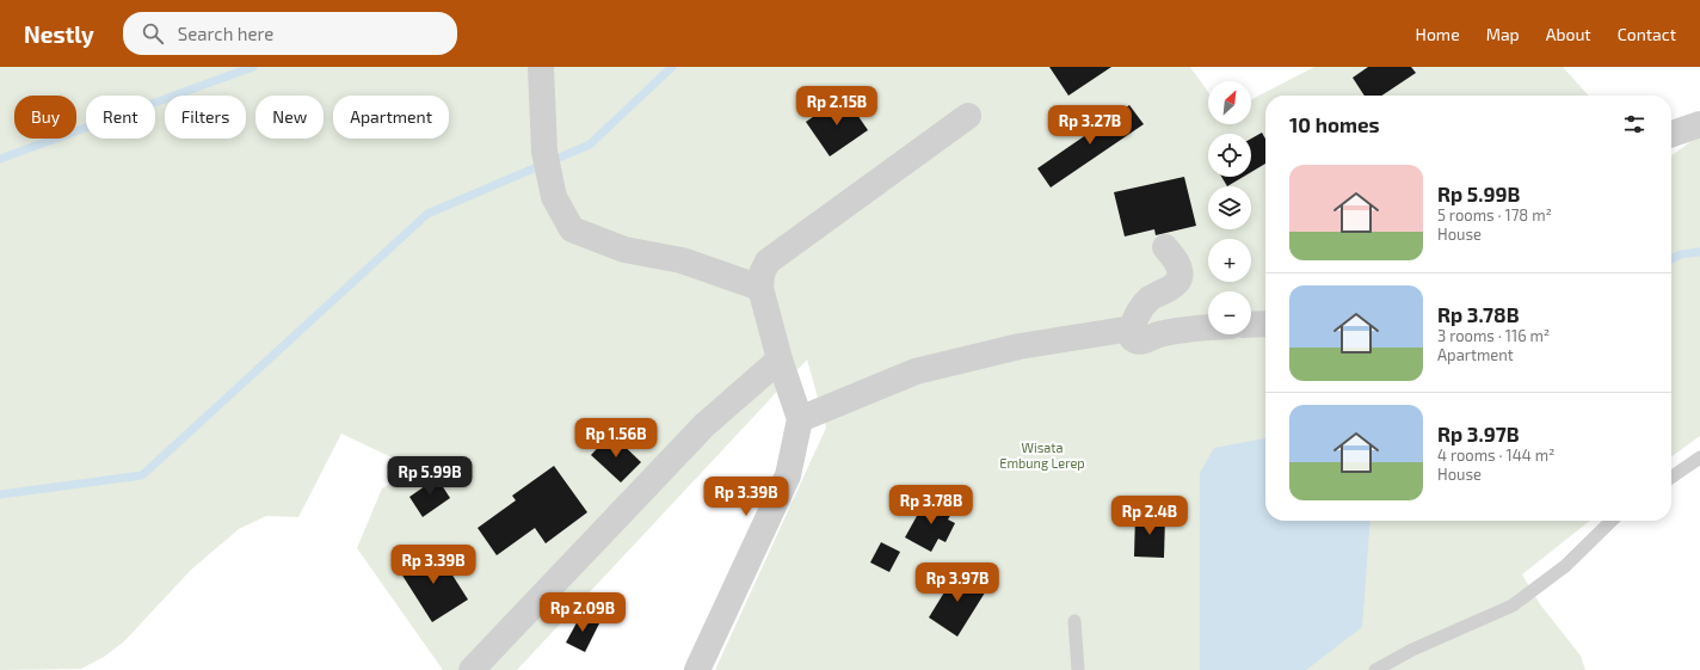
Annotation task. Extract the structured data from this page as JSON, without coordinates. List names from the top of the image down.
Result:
{
  "parks": ["Wisata Embung Lerep"],
  "north": "top right",
  "page": {
    "header": "Nestly",
    "search": "Search here",
    "nav": [
      "Home",
      "Map",
      "About",
      "Contact"
    ],
    "map_buttons": ["+", "−"],
    "price": [
      "Rp 2.15B",
      "Rp 3.27B",
      "Rp 1.56B",
      "Rp 5.99B",
      "Rp 3.39B",
      "Rp 3.78B",
      "Rp 2.4B",
      "Rp 3.39B",
      "Rp 3.97B",
      "Rp 2.09B"
    ],
    "chip": [
      "Buy",
      "Rent",
      "Filters",
      "New",
      "Apartment"
    ],
    "heading": "10 homes",
    "list": [
      {
        "name": "Rp 5.99B",
        "note": "5 rooms · 178 m² · House"
      },
      {
        "name": "Rp 3.78B",
        "note": "3 rooms · 116 m² · Apartment"
      },
      {
        "name": "Rp 3.97B",
        "note": "4 rooms · 144 m² · House"
      }
    ]
  }
}
